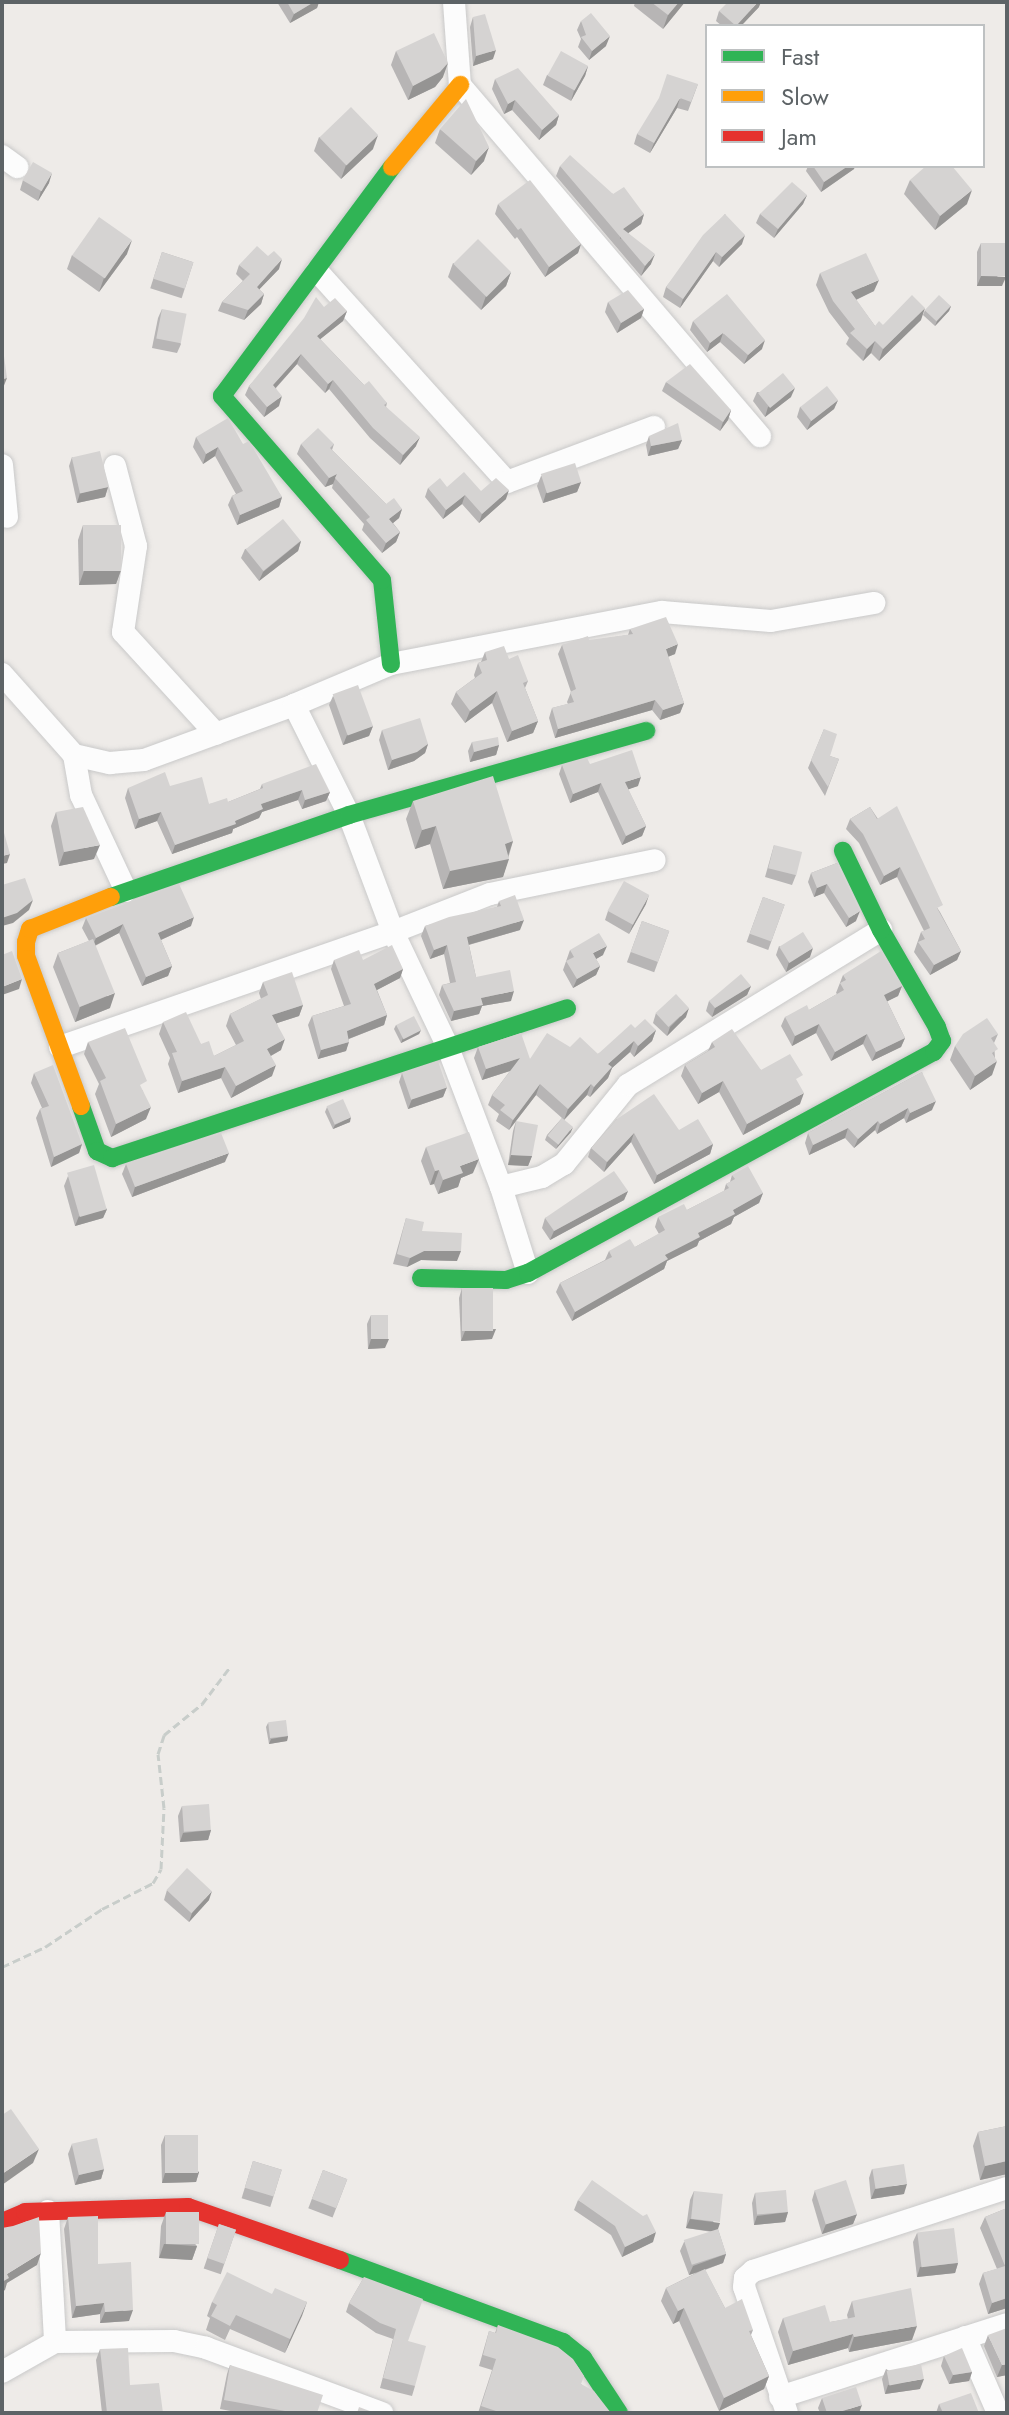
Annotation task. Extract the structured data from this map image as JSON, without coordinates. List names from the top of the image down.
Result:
{
  "legend": ["Fast", "Slow", "Jam"]
}
